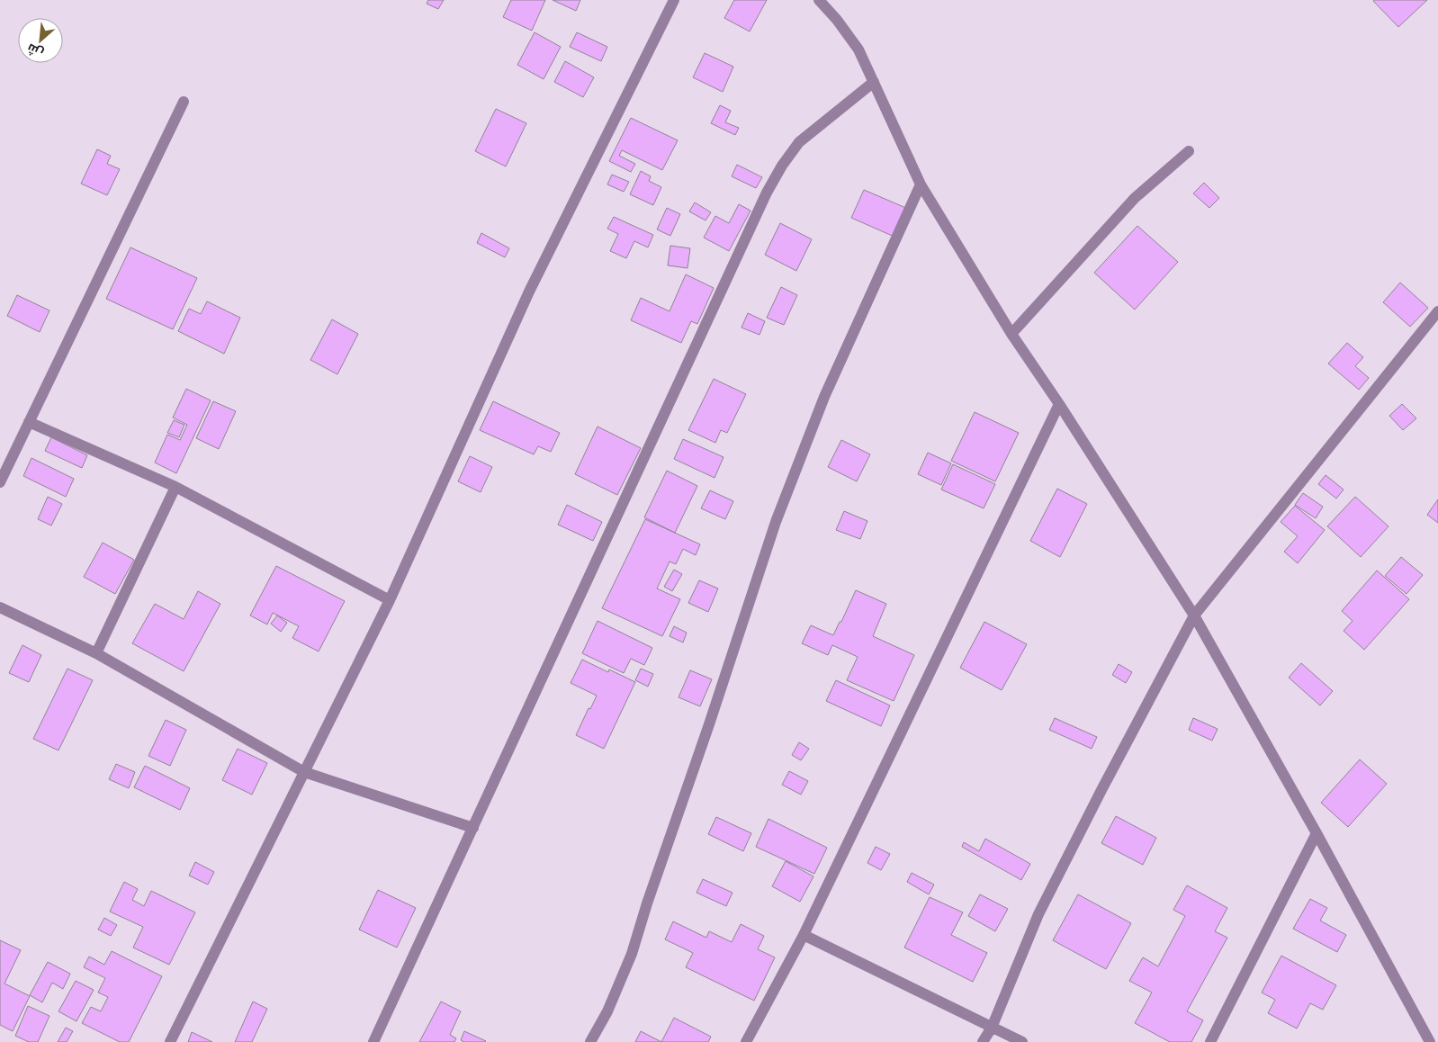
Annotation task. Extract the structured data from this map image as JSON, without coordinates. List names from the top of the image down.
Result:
{
  "north": "bottom left"
}
